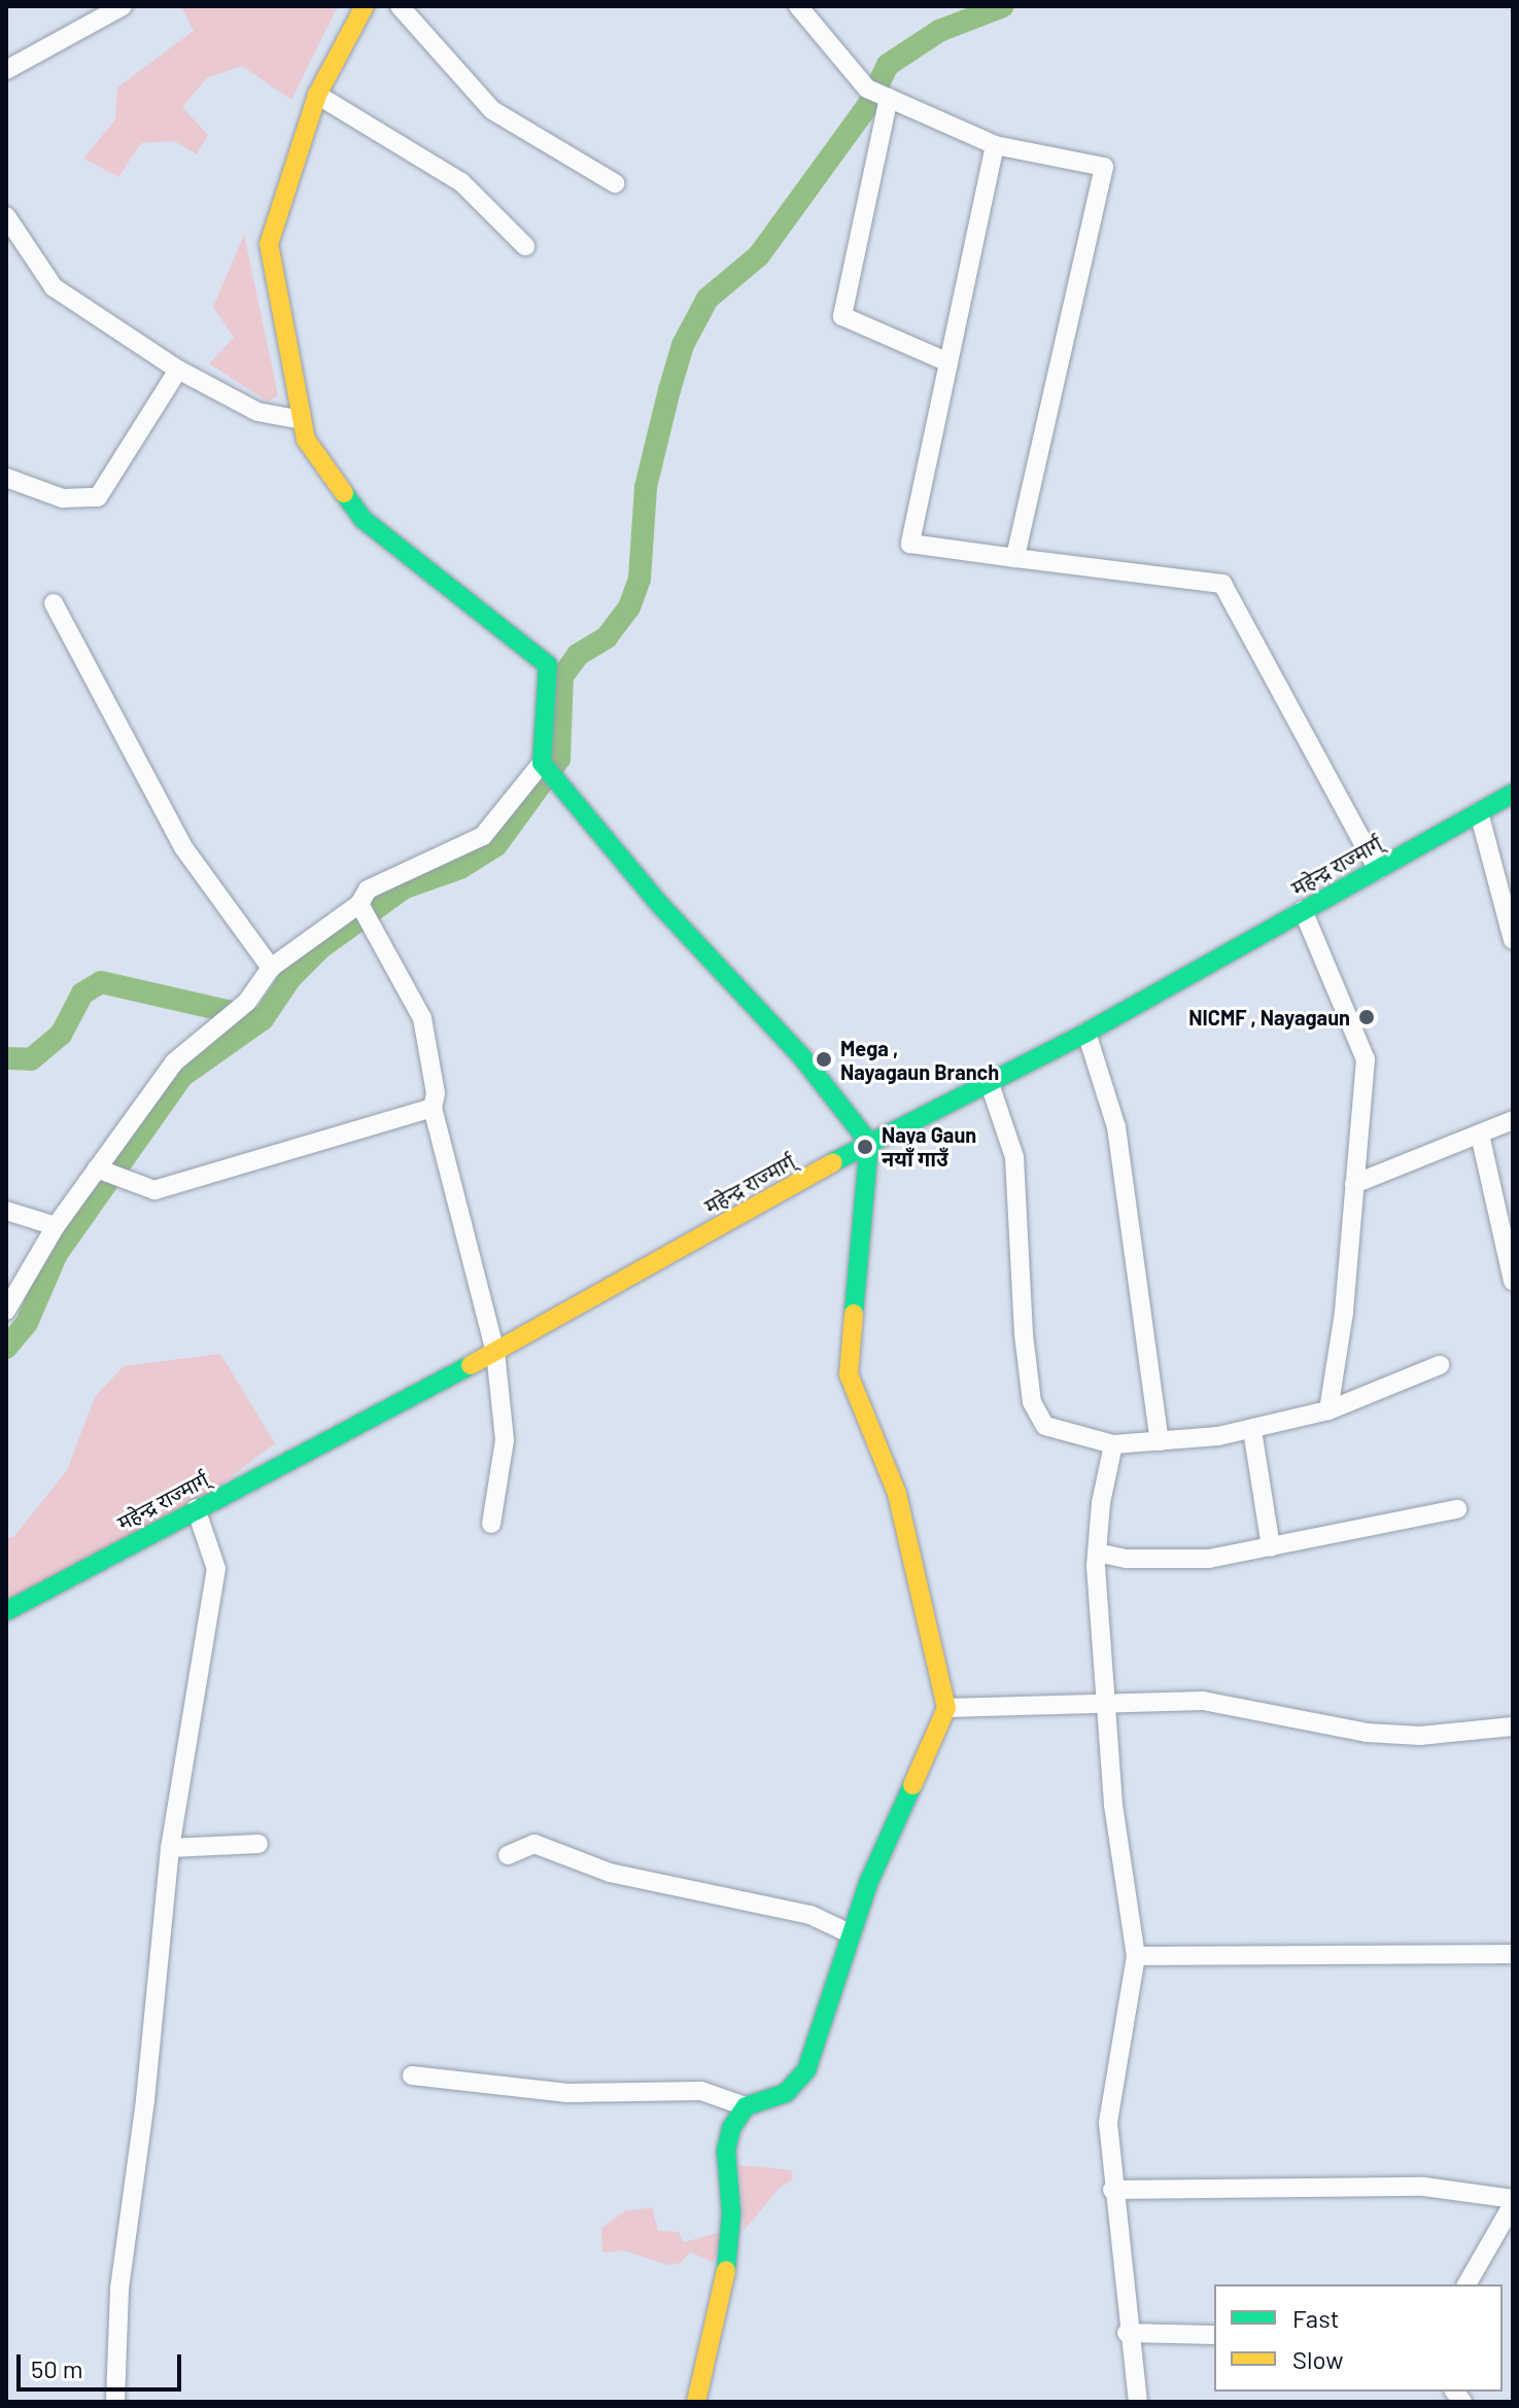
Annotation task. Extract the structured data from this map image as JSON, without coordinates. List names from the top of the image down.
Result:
{
  "streets": {
    "main road": ["महेन्द्र राज्मार्ग्"]
  },
  "places": ["NICMF , Nayagaun", "Mega , Nayagaun Branch", "Naya Gaun नयाँ गाउँ"],
  "legend": ["Fast", "Slow"],
  "scale_bar": "50 m"
}
